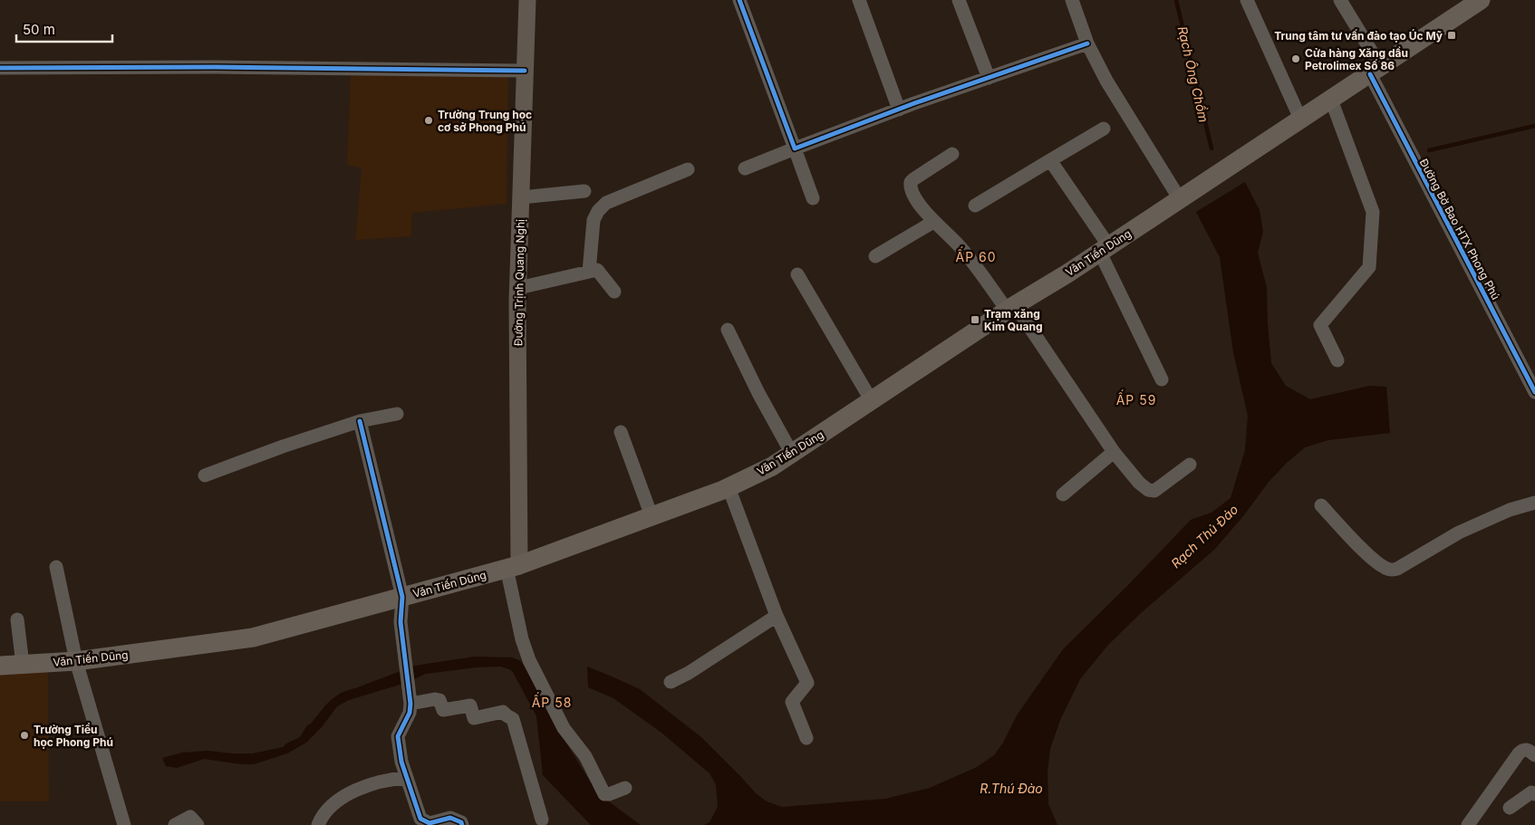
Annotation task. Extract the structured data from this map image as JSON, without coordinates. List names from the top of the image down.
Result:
{
  "streets": {
    "highway": ["Văn Tiến Dũng"],
    "main road": ["Đường Trịnh Quang Nghị"],
    "street": ["Đường Bờ Bao HTX Phong Phú"]
  },
  "crossings": [
    ["Đường Bờ Bao HTX Phong Phú", "Văn Tiến Dũng"],
    ["Văn Tiến Dũng", "Đường Trịnh Quang Nghị"]
  ],
  "districts": ["ẤP 60", "ẤP 59", "ẤP 58"],
  "water": ["Rạch Ông Chồm", "Rạch Thủ Đảo", "R.Thú Đào"],
  "places": {
    "transit": ["Trung tâm tư vấn đào tạo Úc Mỹ", "Trạm xăng Kim Quang"],
    "other": ["Cửa hàng Xăng dầu Petrolimex Số 86", "Trường Trung học cơ sở Phong Phú", "Trường Tiểu học Phong Phú"]
  },
  "scale_bar": "50 m"
}
